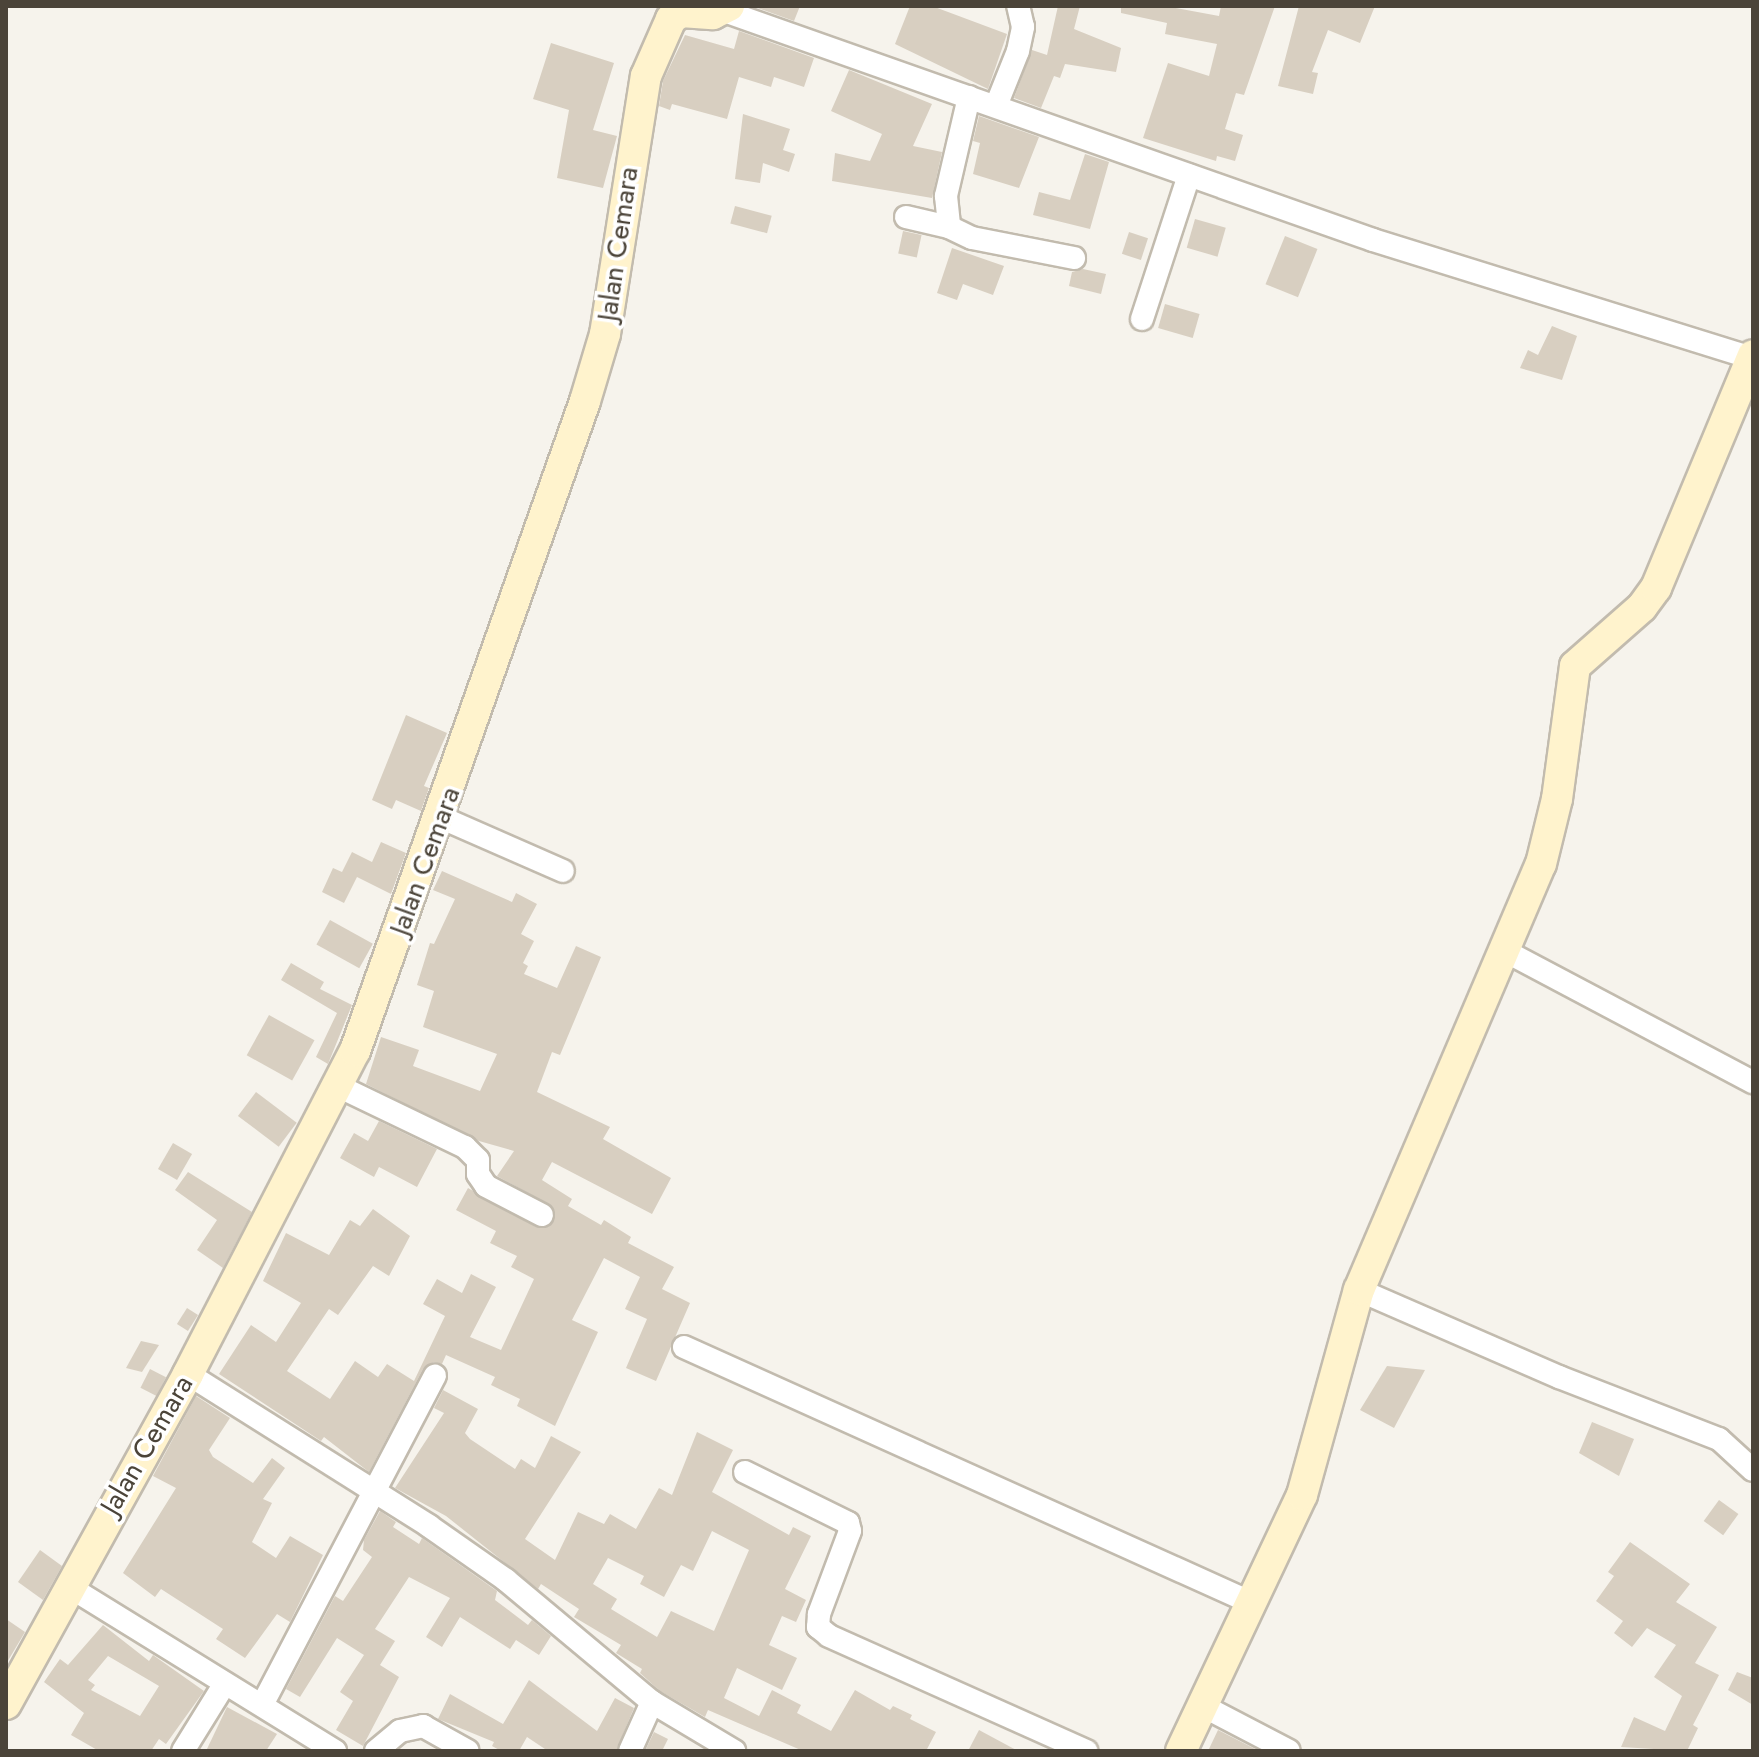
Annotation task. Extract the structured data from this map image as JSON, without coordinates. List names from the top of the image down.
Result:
{
  "streets": {
    "street": ["Jalan Cemara"]
  }
}
